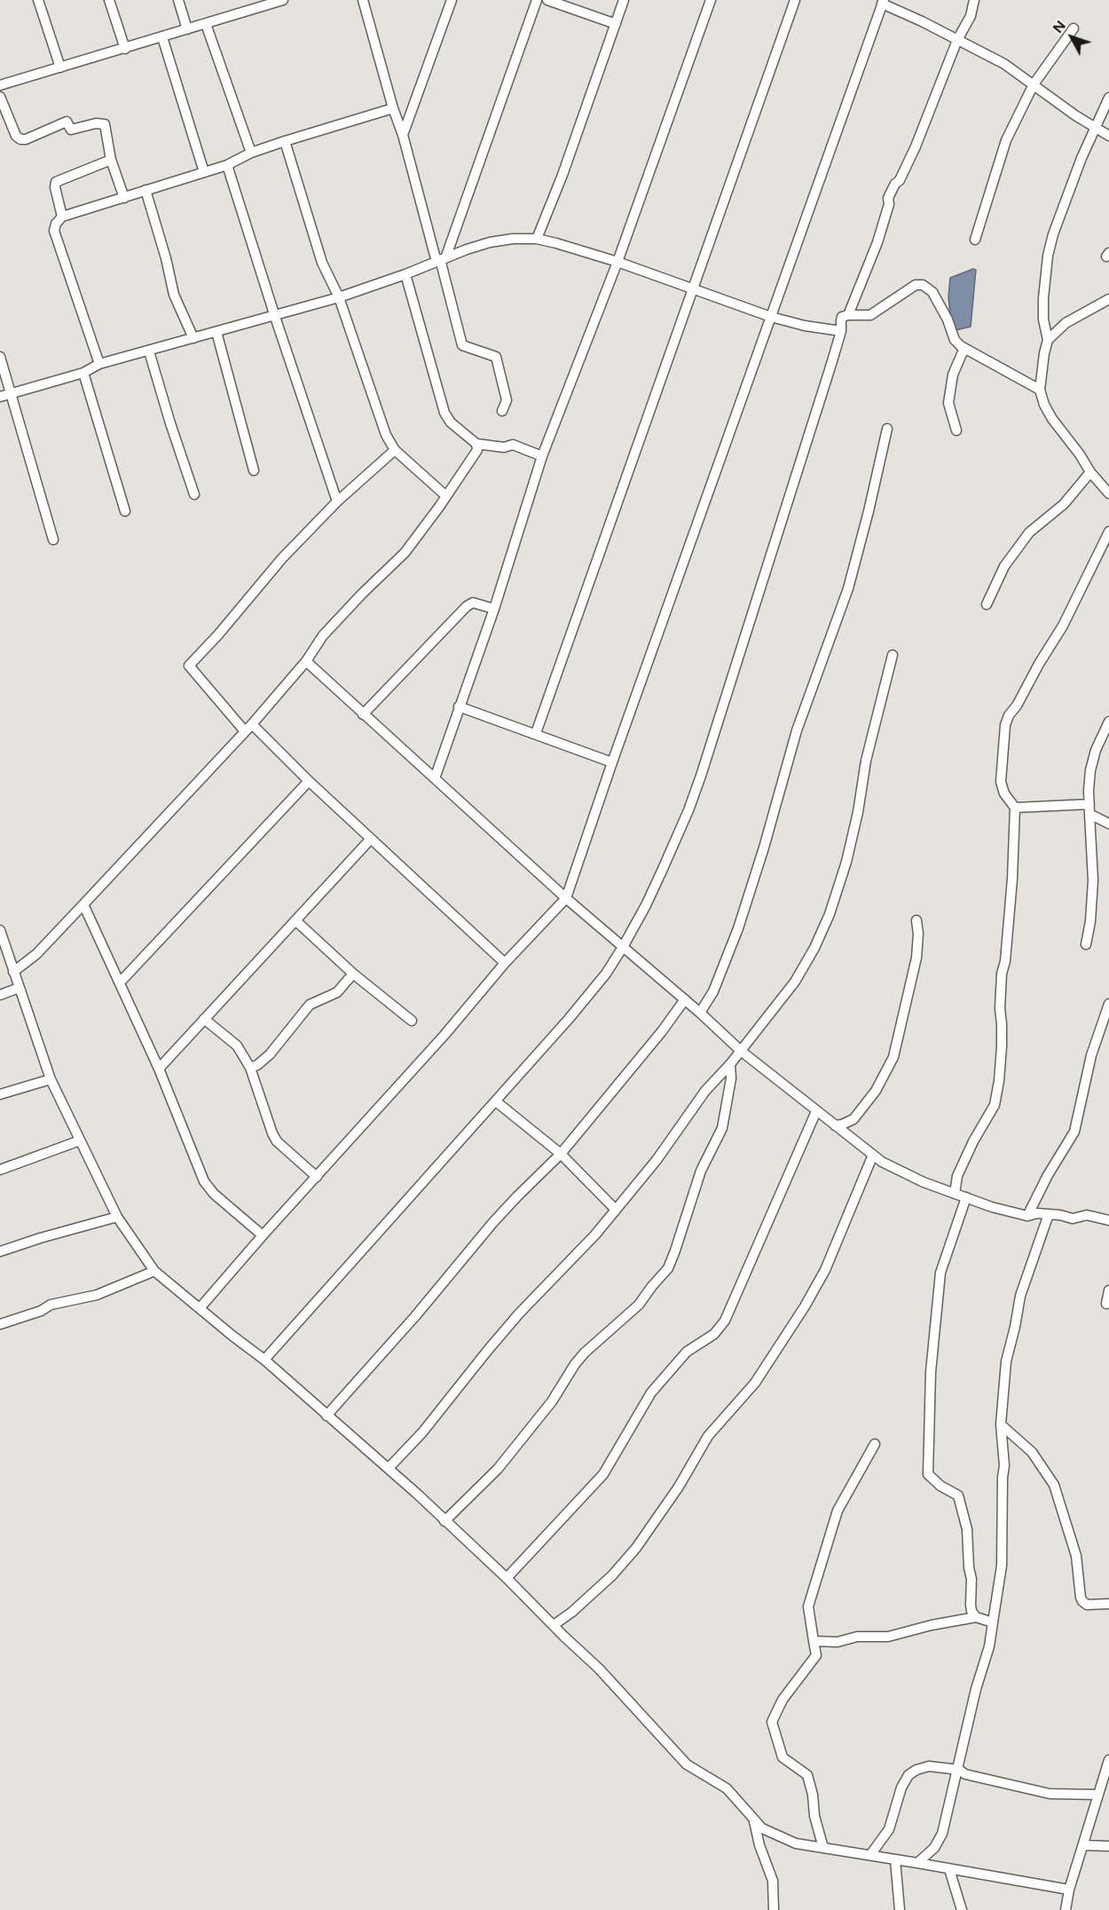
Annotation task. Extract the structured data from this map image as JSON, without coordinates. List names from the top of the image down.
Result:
{
  "north": "top left"
}
